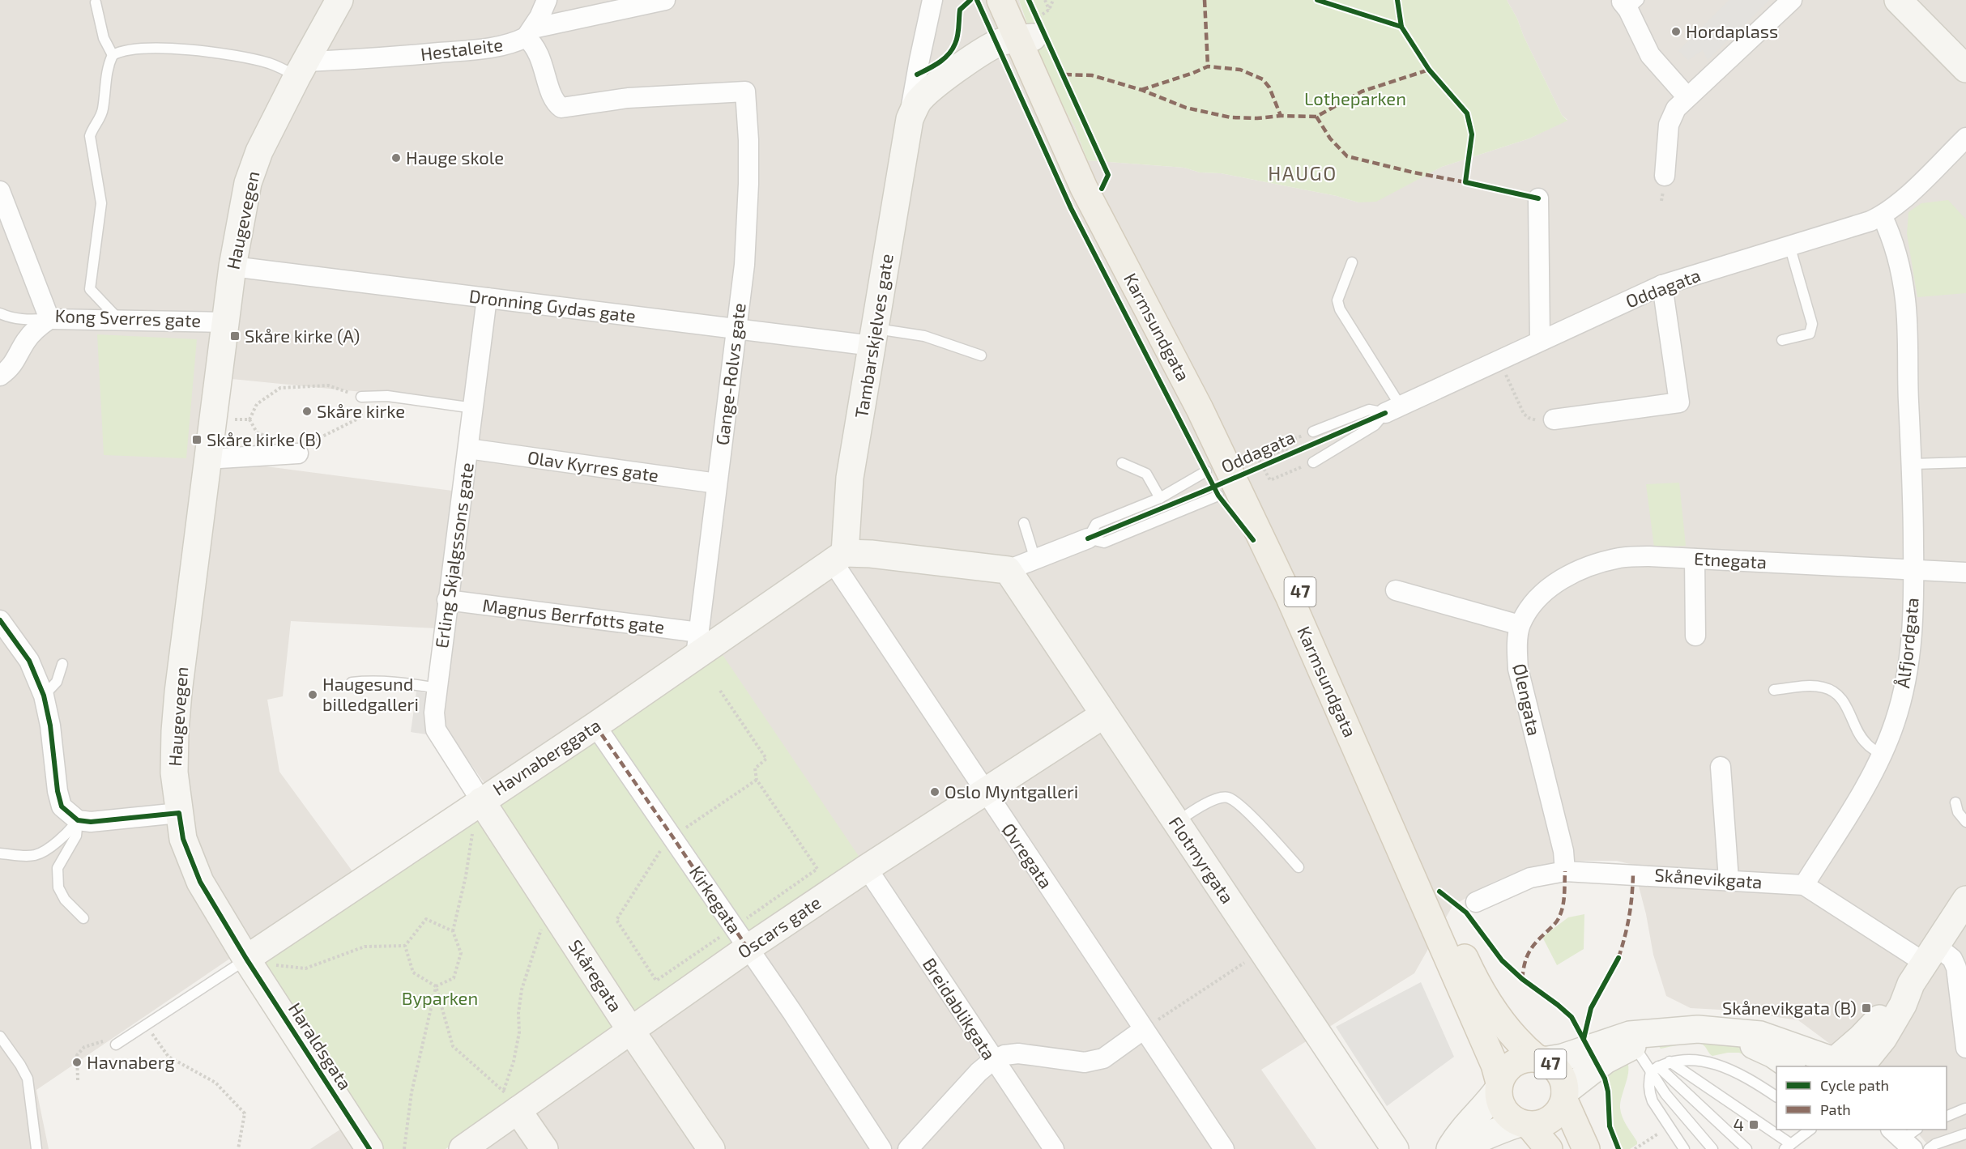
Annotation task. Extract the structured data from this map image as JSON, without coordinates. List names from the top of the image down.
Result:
{
  "streets": {
    "main road": ["Karmsundgata", "47"],
    "street": [
      "Hestaleite",
      "Haugevegen",
      "Oddagata",
      "Dronning Gydas gate",
      "Kong Sverres gate",
      "Tambarskjelves gate",
      "Gange-Rolvs gate",
      "Olav Kyrres gate",
      "Erling Skjalgssons gate",
      "Etnegata",
      "Magnus Berrføtts gate",
      "Ålfjordgata",
      "Ølengata",
      "Havnaberggata",
      "Øvregata",
      "Flotmyrgata",
      "Skånevikgata",
      "Kirkegata",
      "Oscars gate",
      "Skåregata",
      "Breidablikgata",
      "Haraldsgata"
    ]
  },
  "crossings": [
    ["Hestaleite", "Haugevegen"],
    ["Hestaleite", "Gange-Rolvs gate"],
    ["Haugevegen", "Dronning Gydas gate"],
    ["Haugevegen", "Kong Sverres gate"],
    ["Haugevegen", "Havnaberggata"],
    ["Haugevegen", "Haraldsgata"],
    ["Oddagata", "Ålfjordgata"],
    ["Dronning Gydas gate", "Tambarskjelves gate"],
    ["Dronning Gydas gate", "Gange-Rolvs gate"],
    ["Dronning Gydas gate", "Erling Skjalgssons gate"],
    ["Karmsundgata", "Tambarskjelves gate"],
    ["Karmsundgata", "47"],
    ["Tambarskjelves gate", "Havnaberggata"],
    ["Tambarskjelves gate", "Øvregata"],
    ["Gange-Rolvs gate", "Olav Kyrres gate"],
    ["Gange-Rolvs gate", "Magnus Berrføtts gate"],
    ["Gange-Rolvs gate", "Havnaberggata"],
    ["Olav Kyrres gate", "Erling Skjalgssons gate"],
    ["Erling Skjalgssons gate", "Magnus Berrføtts gate"],
    ["Erling Skjalgssons gate", "Havnaberggata"],
    ["Erling Skjalgssons gate", "Skåregata"],
    ["Etnegata", "Ålfjordgata"],
    ["Etnegata", "Ølengata"],
    ["Magnus Berrføtts gate", "Havnaberggata"],
    ["Ålfjordgata", "Skånevikgata"],
    ["Ølengata", "Skånevikgata"],
    ["Havnaberggata", "Øvregata"],
    ["Havnaberggata", "Kirkegata"],
    ["Havnaberggata", "Skåregata"],
    ["Havnaberggata", "Haraldsgata"],
    ["Øvregata", "Oscars gate"],
    ["Flotmyrgata", "Oscars gate"],
    ["Kirkegata", "Oscars gate"],
    ["Oscars gate", "Skåregata"],
    ["Oscars gate", "Breidablikgata"]
  ],
  "districts": ["HAUGO"],
  "parks": ["Lotheparken", "Byparken"],
  "places": {
    "other": [
      "Hordaplass",
      "Hauge skole",
      "Skåre kirke",
      "Haugesund billedgalleri",
      "Oslo Myntgalleri",
      "Havnaberg"
    ],
    "transit": [
      "Skåre kirke (A)",
      "Skåre kirke (B)",
      "Skånevikgata (B)",
      "4"
    ]
  },
  "legend": ["Cycle path", "Path"]
}
